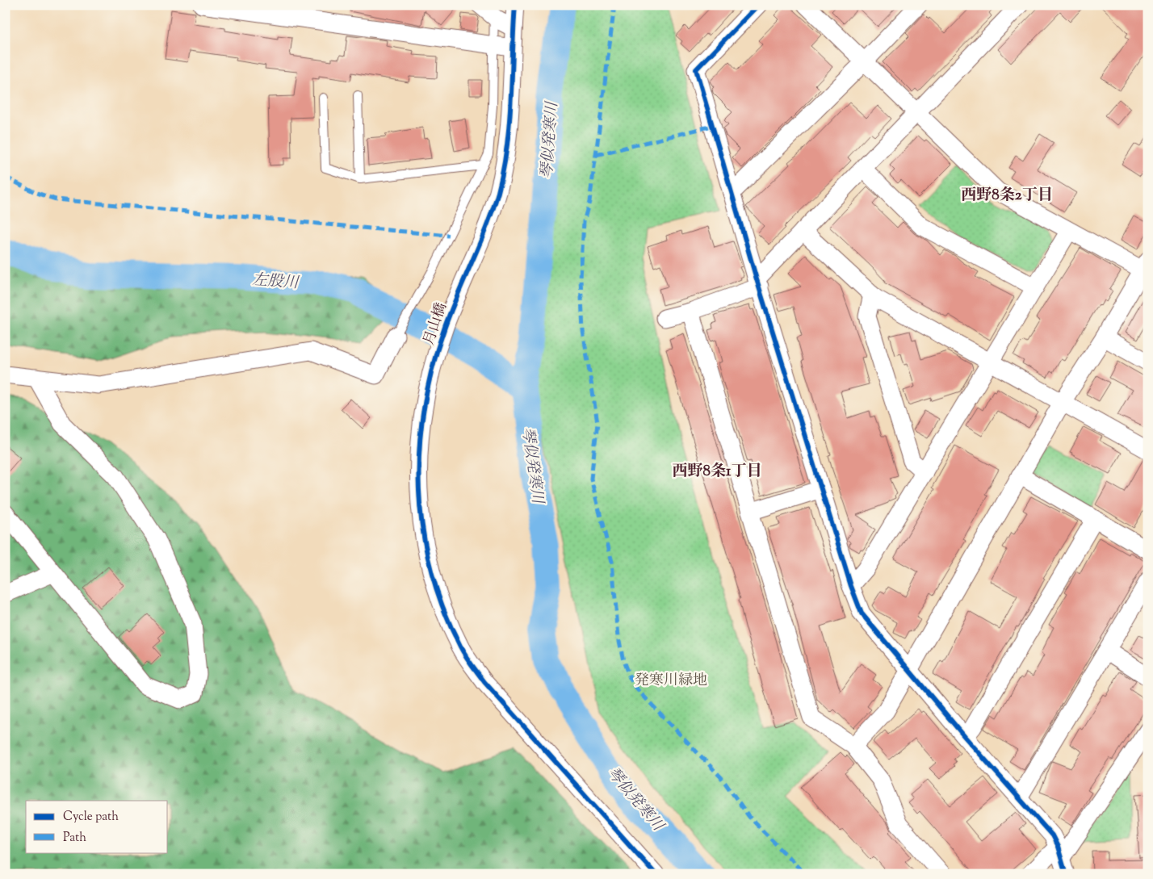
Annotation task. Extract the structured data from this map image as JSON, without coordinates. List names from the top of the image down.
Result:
{
  "streets": {
    "street": ["月山橋"]
  },
  "districts": ["西野8条2丁目", "西野8条1丁目"],
  "water": ["琴似発寒川", "左股川"],
  "parks": ["発寒川緑地"],
  "legend": ["Cycle path", "Path"]
}
